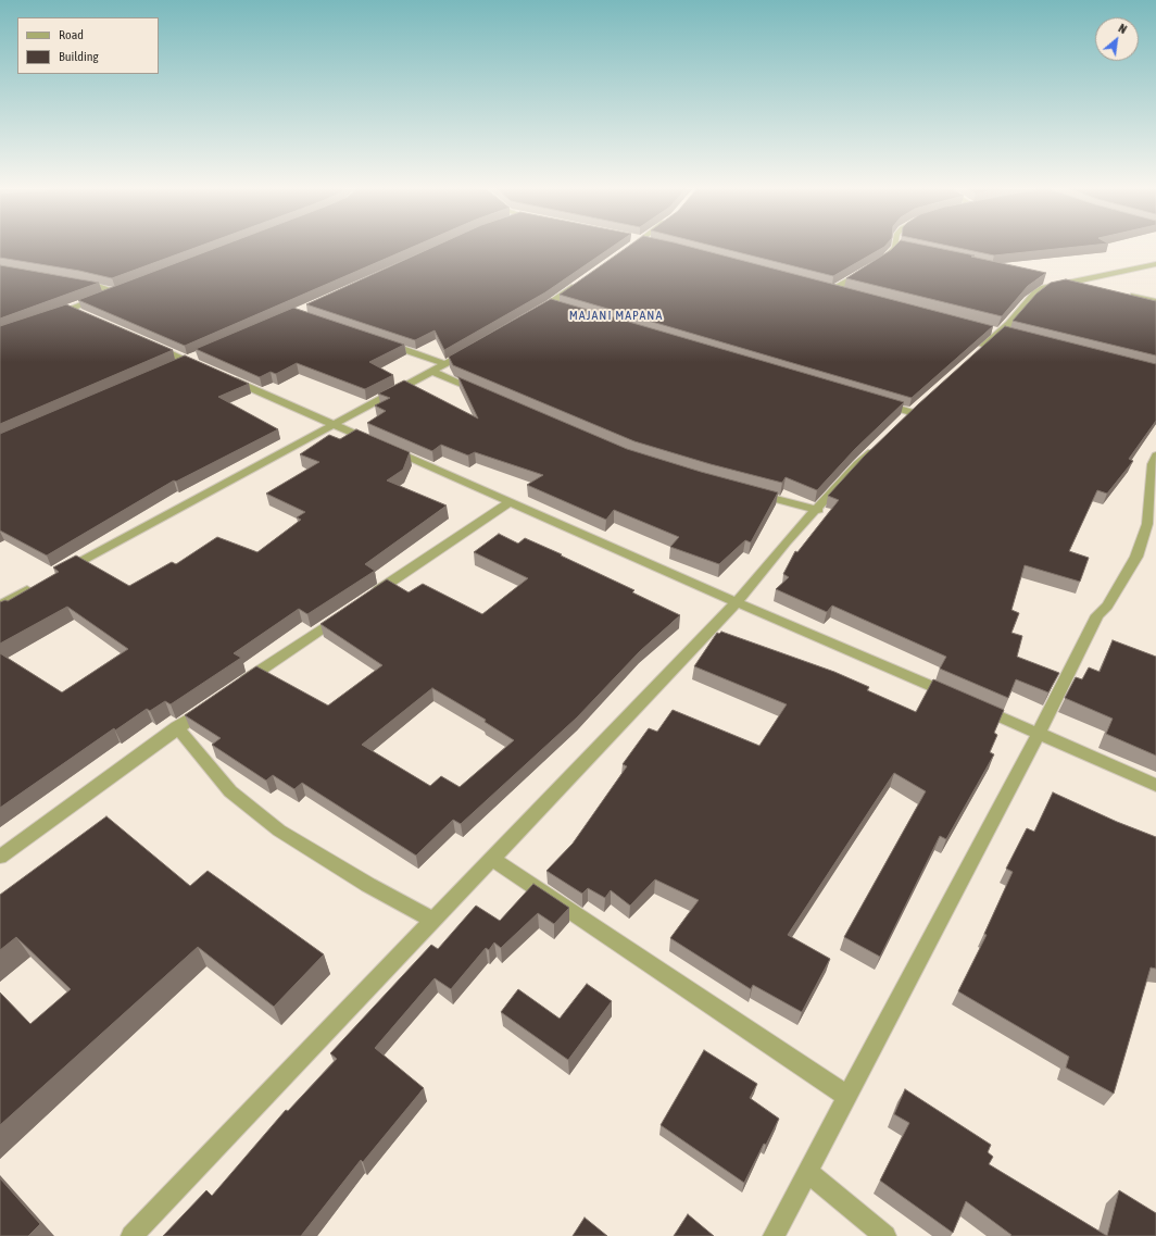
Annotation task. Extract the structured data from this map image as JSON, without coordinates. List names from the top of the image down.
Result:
{
  "districts": ["MAJANI MAPANA"],
  "legend": ["Road", "Building"],
  "north": "top right"
}
